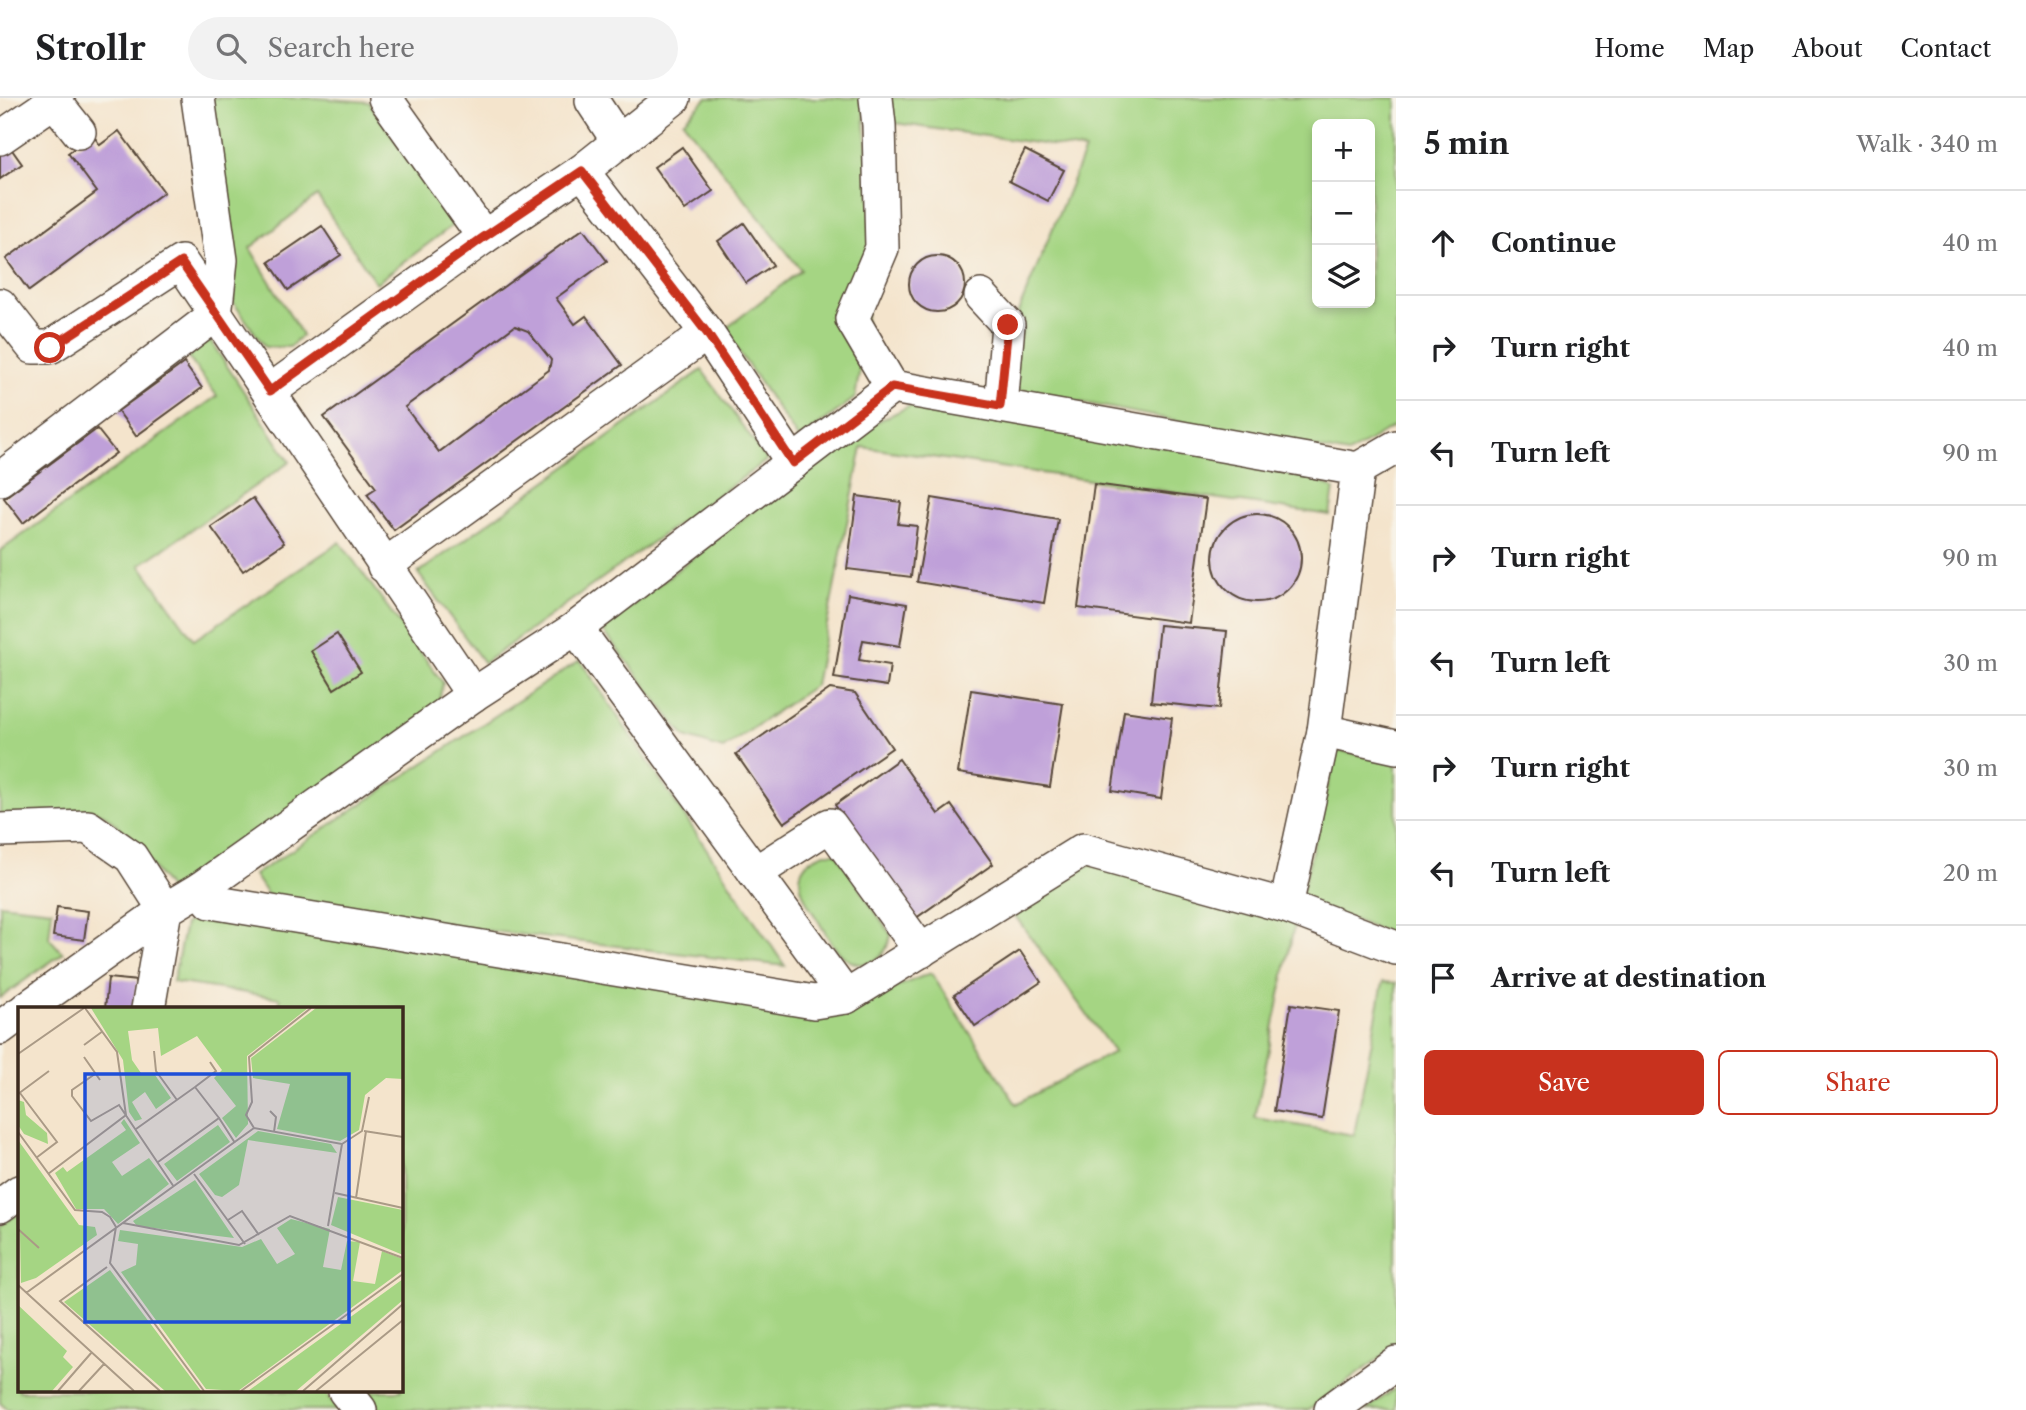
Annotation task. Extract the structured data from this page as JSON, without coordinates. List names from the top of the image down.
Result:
{
  "page": {
    "header": "Strollr",
    "search": "Search here",
    "nav": [
      "Home",
      "Map",
      "About",
      "Contact"
    ],
    "heading": ["5 min", "Walk · 340 m"],
    "map_buttons": ["+", "−"],
    "list": [
      ["Continue", "40 m"],
      ["Turn right", "40 m"],
      ["Turn left", "90 m"],
      ["Turn right", "90 m"],
      ["Turn left", "30 m"],
      ["Turn right", "30 m"],
      ["Turn left", "20 m"],
      "Arrive at destination"
    ],
    "buttons": ["Save", "Share"]
  }
}
